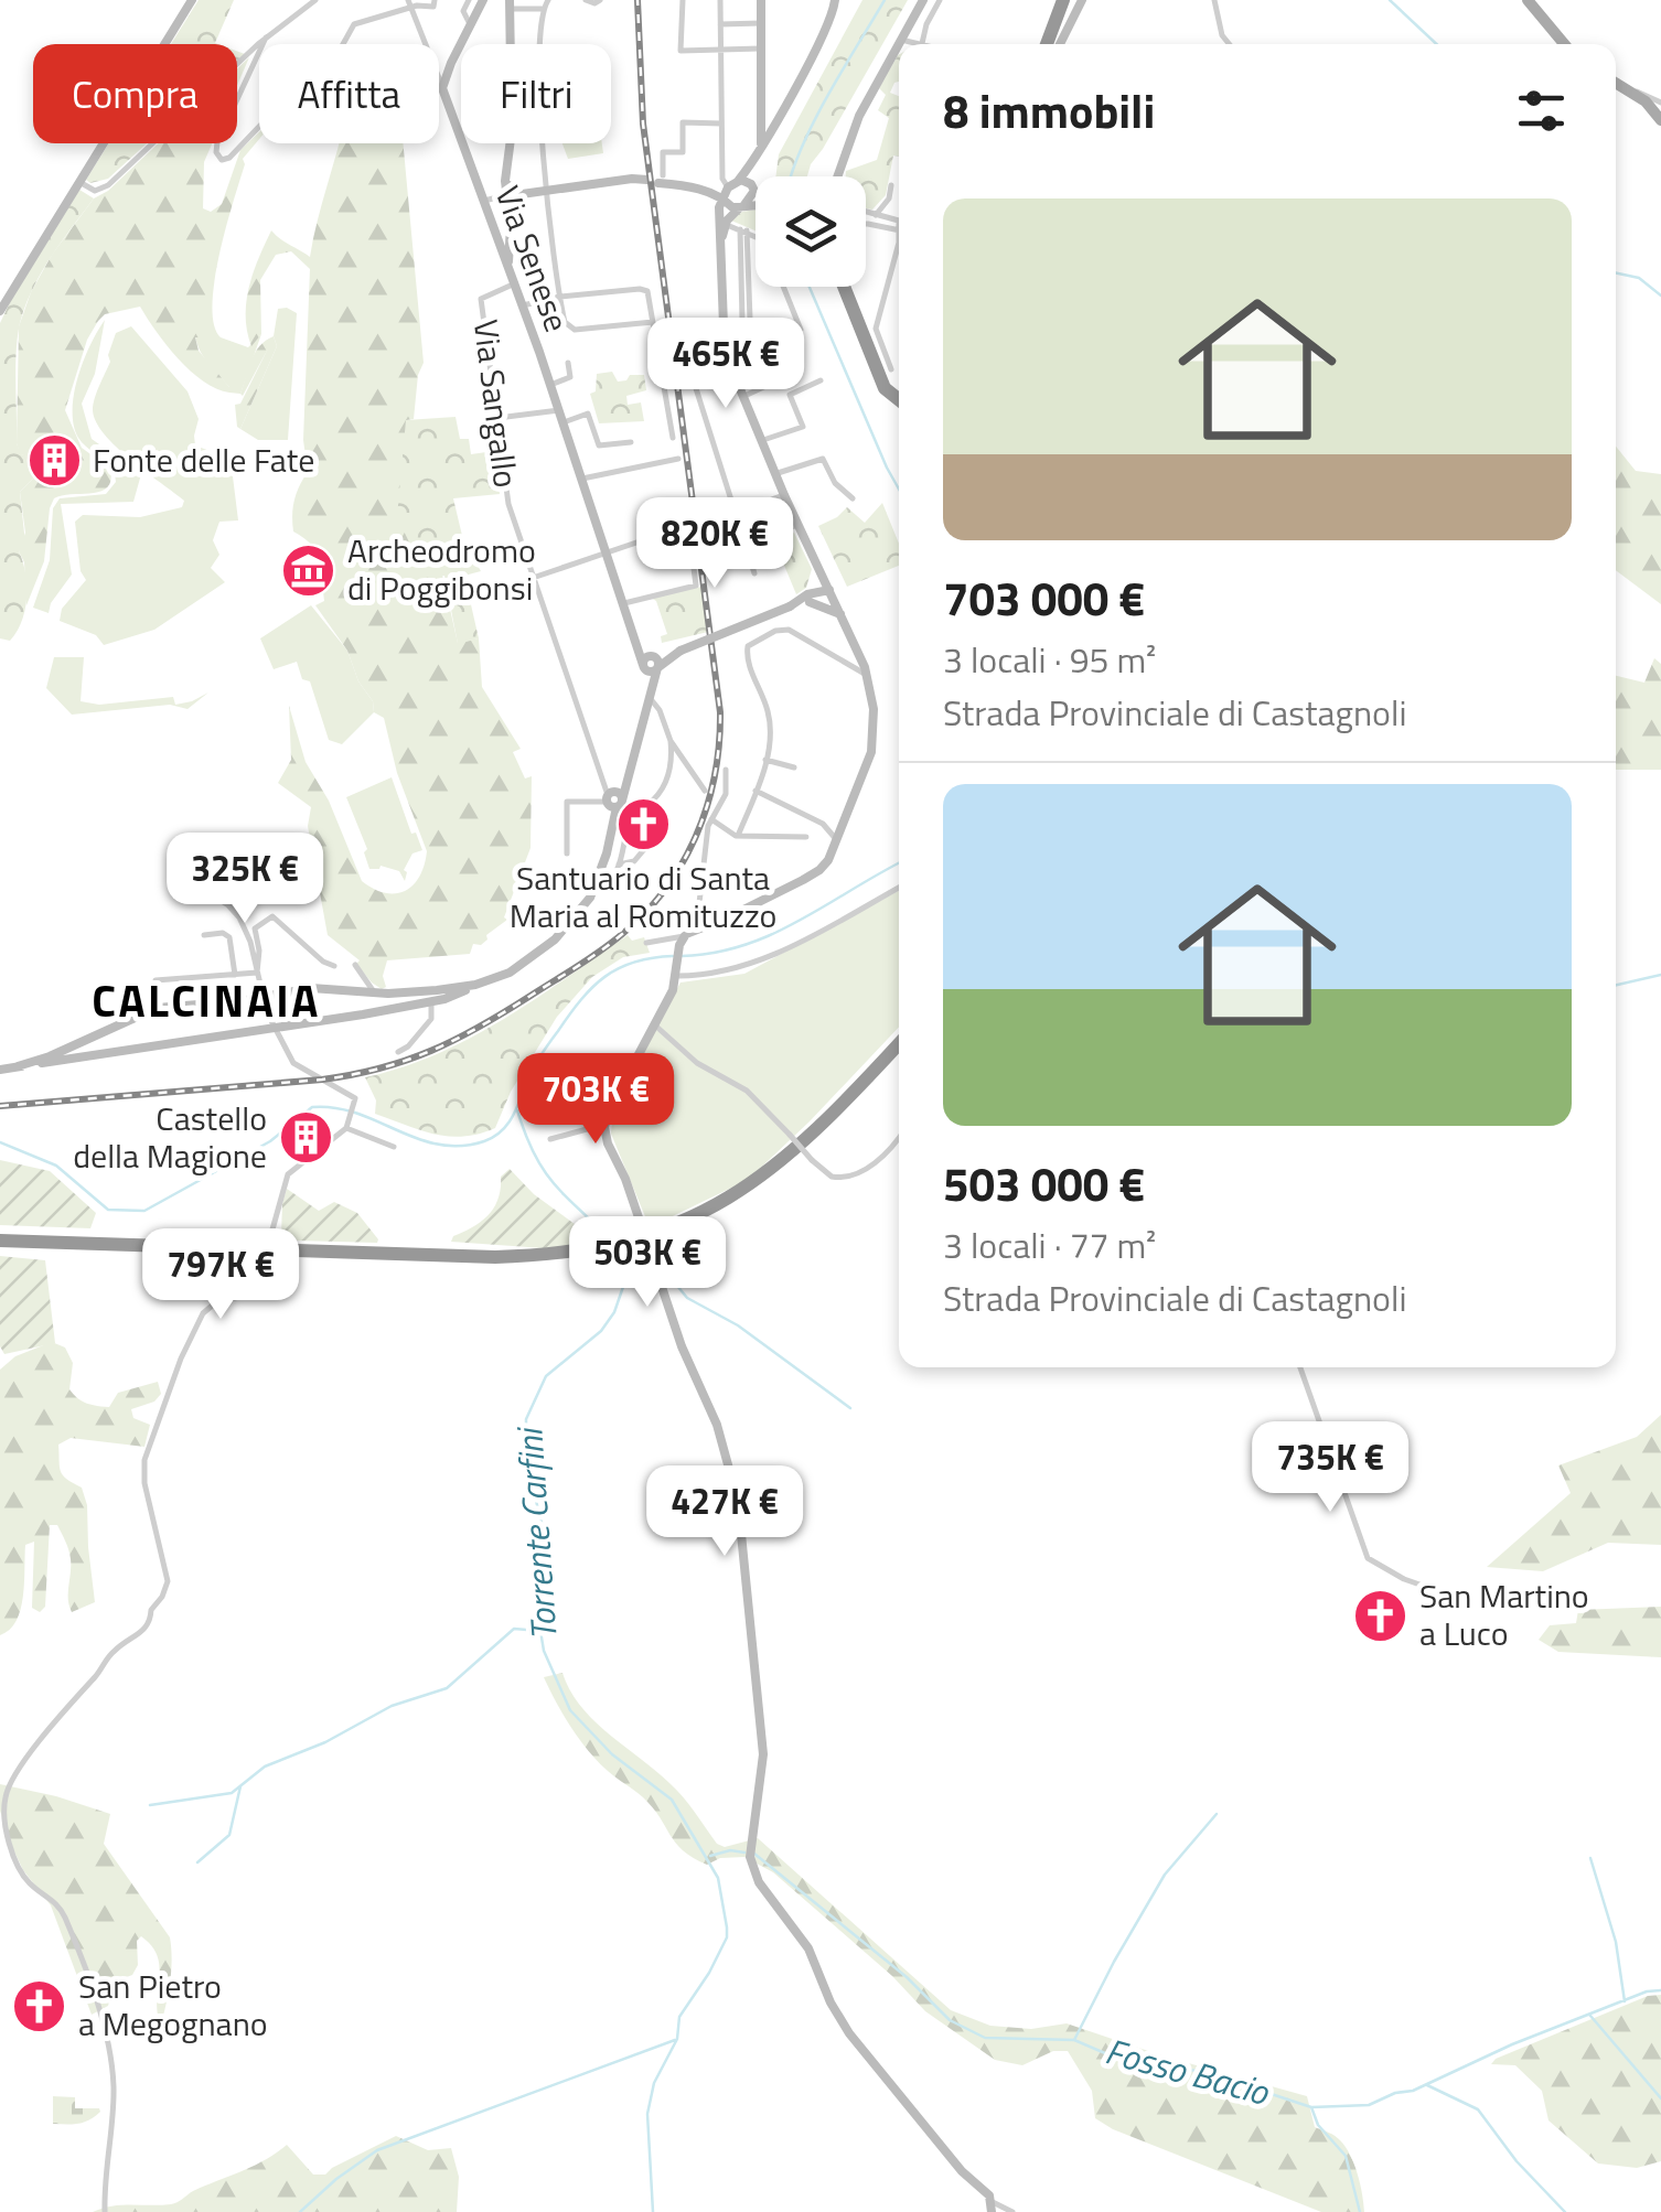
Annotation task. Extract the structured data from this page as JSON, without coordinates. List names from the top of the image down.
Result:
{
  "streets": {
    "main road": ["Via Senese"],
    "street": ["Via Sangallo"]
  },
  "crossings": [
    ["Via Senese", "Via Sangallo"]
  ],
  "districts": ["CALCINAIA"],
  "water": ["Torrente Carfini", "Fosso Bacio"],
  "places": {
    "building": ["Fonte delle Fate", "Castello della Magione"],
    "museum": ["Archeodromo di Poggibonsi"],
    "church": ["Santuario di Santa Maria al Romituzzo", "San Martino a Luco", "San Pietro a Megognano"]
  },
  "page": {
    "chip": ["Compra", "Affitta", "Filtri"],
    "heading": "8 immobili",
    "list": [
      {
        "name": "703 000 €",
        "note": "3 locali · 95 m² · Strada Provinciale di Castagnoli"
      },
      {
        "name": "503 000 €",
        "note": "3 locali · 77 m² · Strada Provinciale di Castagnoli"
      }
    ],
    "price": [
      "465K €",
      "820K €",
      "325K €",
      "703K €",
      "503K €",
      "797K €",
      "735K €",
      "427K €"
    ]
  }
}
